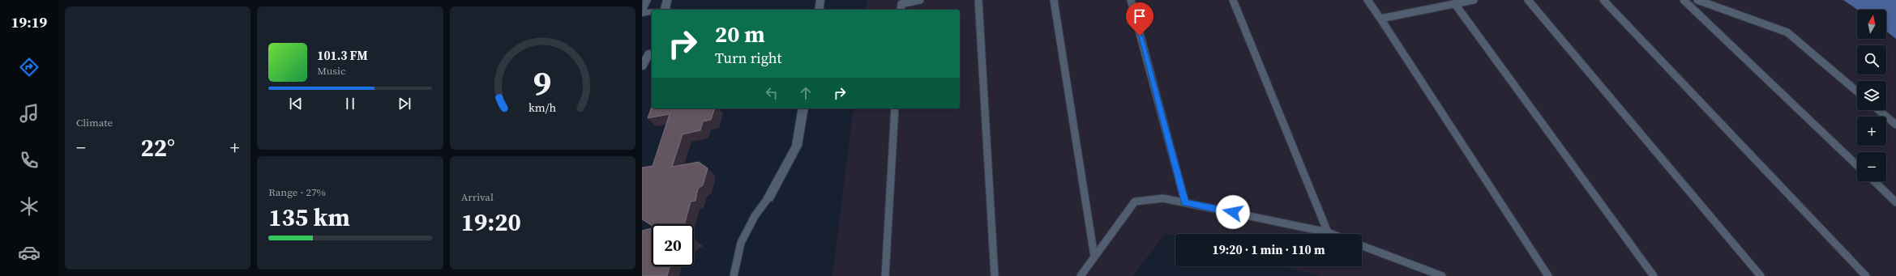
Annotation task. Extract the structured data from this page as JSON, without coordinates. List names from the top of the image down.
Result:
{
  "north": "top",
  "page": {
    "tabs": "19:19",
    "tile": [
      "Climate",
      ["Range · 27%", "135 km"],
      ["Arrival", "19:20"]
    ],
    "map_buttons": ["+", "−"],
    "turn": ["20 m", "Turn right"],
    "song": ["101.3 FM", "Music"],
    "heat": ["−", "22°", "+"],
    "limit": "20",
    "trip": "19:20 · 1 min · 110 m",
    "gauge": ["9", "km/h"]
  }
}
